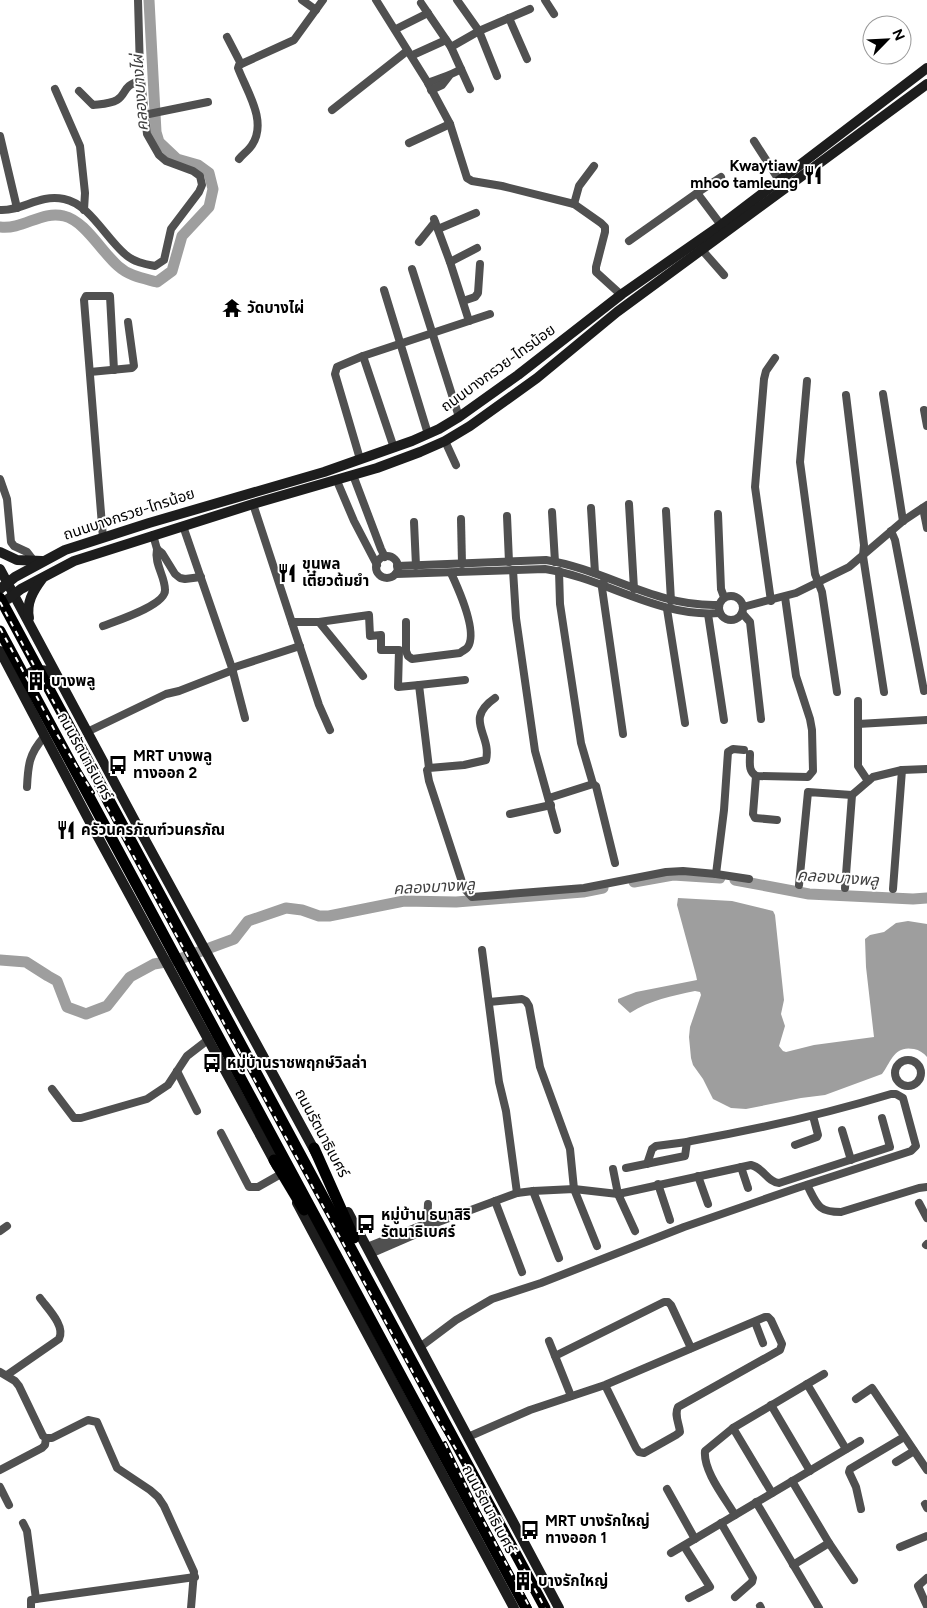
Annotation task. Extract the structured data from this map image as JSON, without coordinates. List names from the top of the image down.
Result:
{
  "streets": {
    "main road": ["ถนนบางกรวย-ไทรน้อย", "ถนนรัตนาธิเบศร์"]
  },
  "crossings": [
    ["ถนนบางกรวย-ไทรน้อย", "ถนนรัตนาธิเบศร์"]
  ],
  "water": ["คลองบางไผ่", "คลองบางพลู"],
  "places": {
    "restaurant": ["Kwaytiaw mhoo tamleung", "ขุนพล เตี๋ยวต้มยำ", "ครัวนครภัณฑ์วนครภัณ"],
    "temple": ["วัดบางไผ่"],
    "building": ["บางพลู", "บางรักใหญ่"],
    "bus stop": [
      "MRT บางพลู ทางออก 2",
      "หมู่บ้านราชพฤกษ์วิลล่า",
      "หมู่บ้าน ธนาสิริ รัตนาธิเบศร์",
      "MRT บางรักใหญ่ ทางออก 1"
    ]
  },
  "north": "top right"
}
